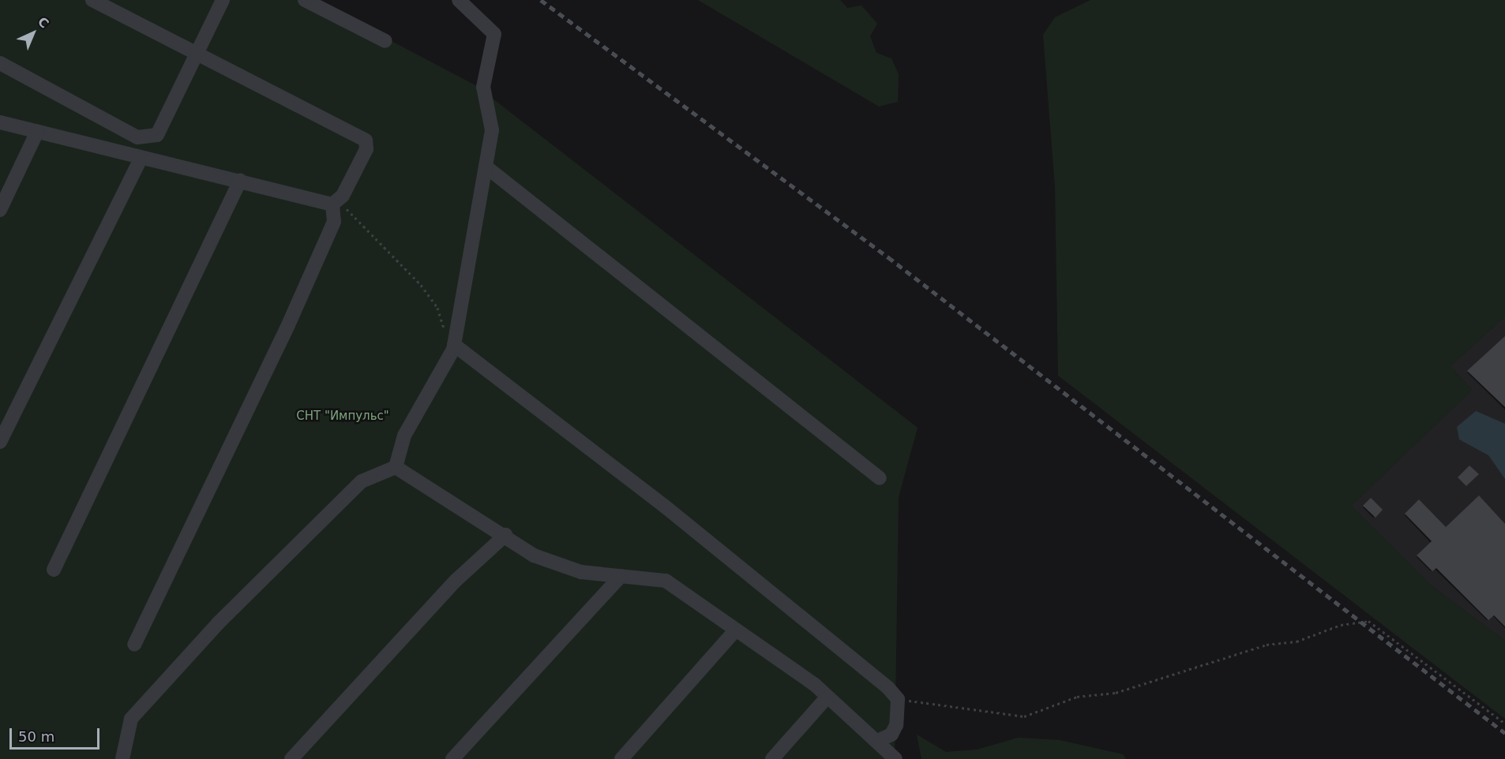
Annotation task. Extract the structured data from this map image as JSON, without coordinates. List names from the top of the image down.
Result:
{
  "parks": ["СНТ \"Импульс\""],
  "scale_bar": "50 m",
  "north": "top right"
}
